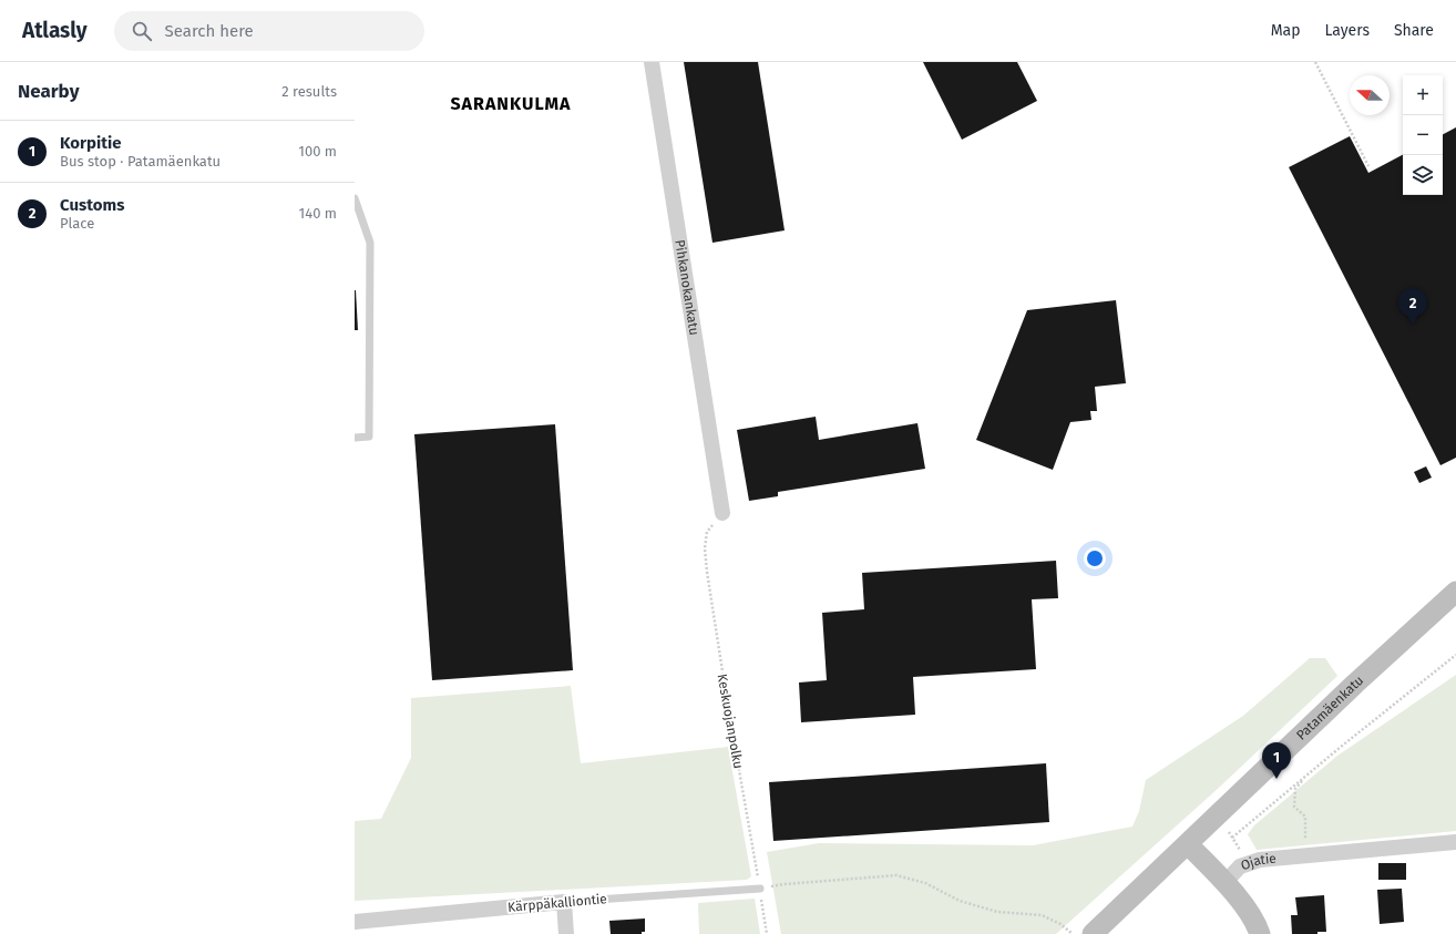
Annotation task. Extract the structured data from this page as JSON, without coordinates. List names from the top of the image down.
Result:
{
  "streets": {
    "street": [
      "Pihkanokankatu",
      "Patamäenkatu",
      "Ojatie",
      "Kärppäkalliontie"
    ],
    "path": ["Keskuojanpolku"]
  },
  "crossings": [
    ["Pihkanokankatu", "Keskuojanpolku"],
    ["Patamäenkatu", "Ojatie"],
    ["Keskuojanpolku", "Kärppäkalliontie"]
  ],
  "districts": ["SARANKULMA"],
  "north": "left",
  "page": {
    "header": "Atlasly",
    "search": "Search here",
    "nav": ["Map", "Layers", "Share"],
    "heading": ["Nearby", "2 results"],
    "map_buttons": ["+", "−"],
    "list": [
      {
        "mark": "1",
        "name": "Korpitie",
        "note": "Bus stop · Patamäenkatu",
        "value": "100 m"
      },
      {
        "mark": "2",
        "name": "Customs",
        "note": "Place",
        "value": "140 m"
      }
    ],
    "pins": ["2", "1"]
  }
}
